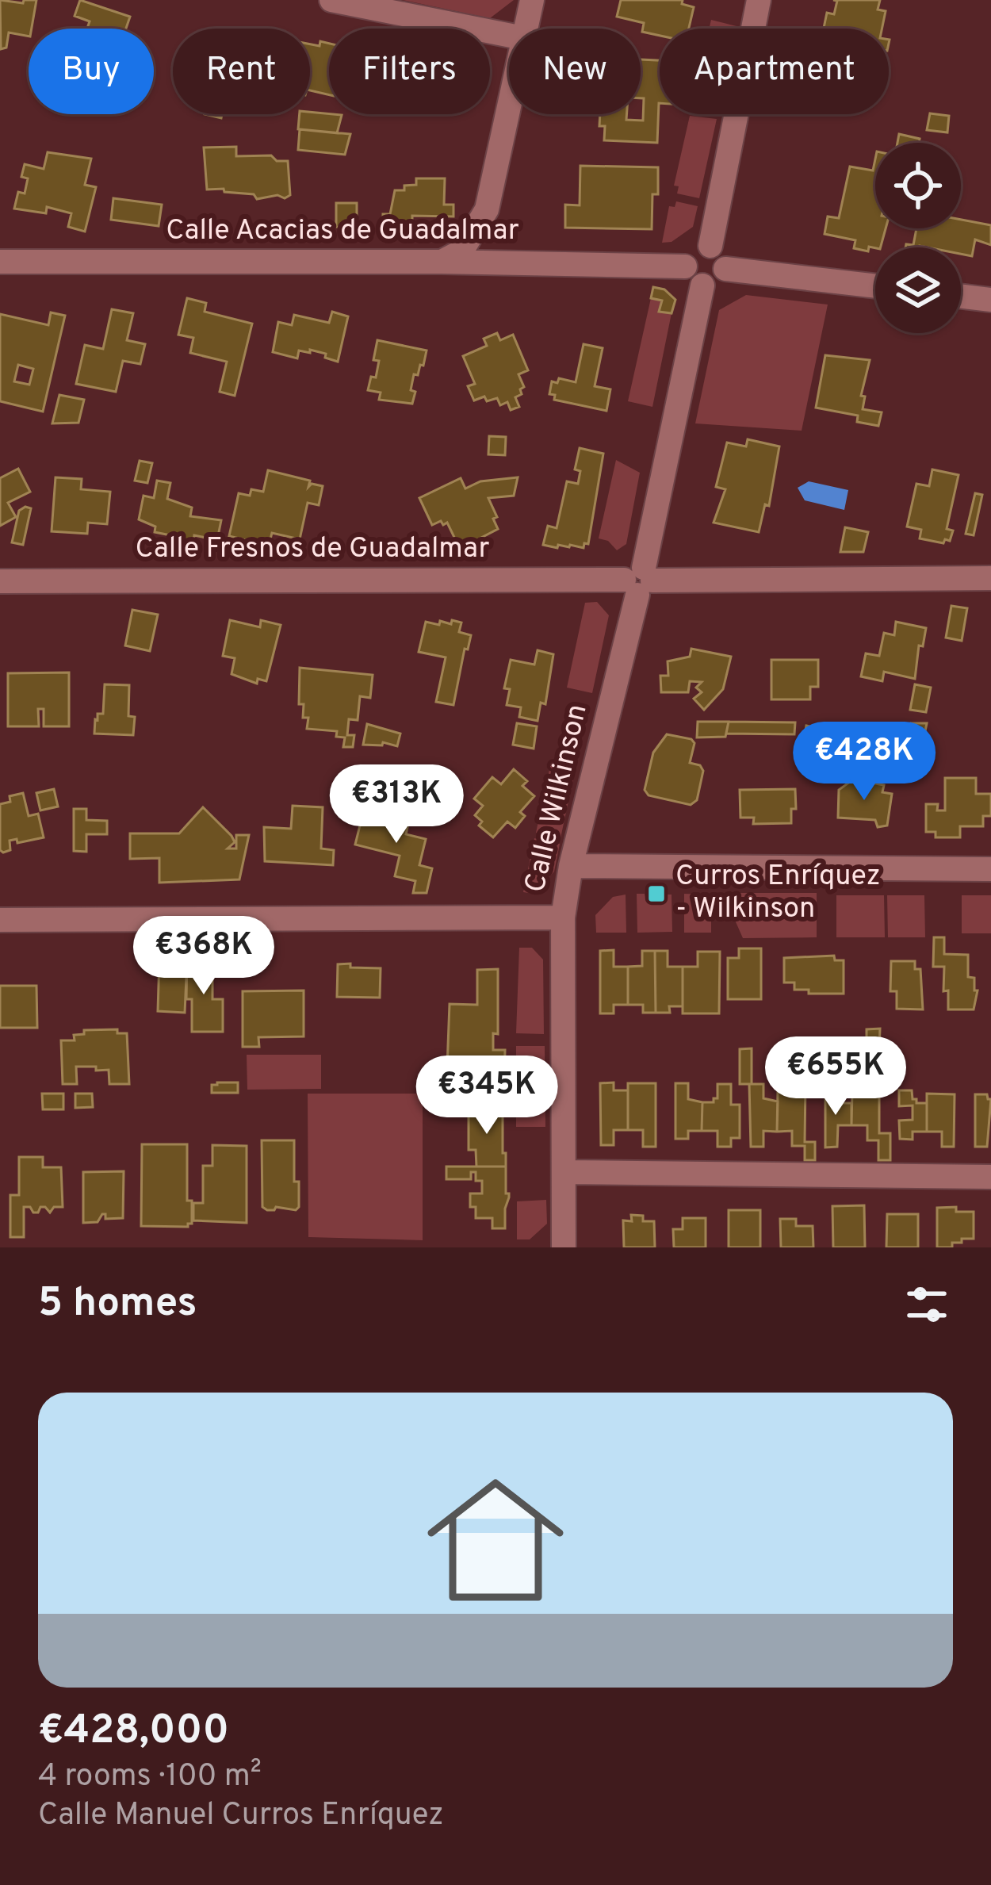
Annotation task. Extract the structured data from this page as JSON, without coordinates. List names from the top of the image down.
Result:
{
  "streets": {
    "street": ["Calle Acacias de Guadalmar", "Calle Fresnos de Guadalmar", "Calle Wilkinson"]
  },
  "crossings": [
    ["Calle Acacias de Guadalmar", "Calle Wilkinson"],
    ["Calle Fresnos de Guadalmar", "Calle Wilkinson"]
  ],
  "places": {
    "transit": ["Curros Enríquez - Wilkinson"]
  },
  "page": {
    "chip": [
      "Buy",
      "Rent",
      "Filters",
      "New",
      "Apartment"
    ],
    "price": [
      "€428K",
      "€313K",
      "€368K",
      "€655K",
      "€345K"
    ],
    "heading": "5 homes",
    "list": [
      {
        "name": "€428,000",
        "note": "4 rooms · 100 m² · Calle Manuel Curros Enríquez"
      }
    ]
  }
}
